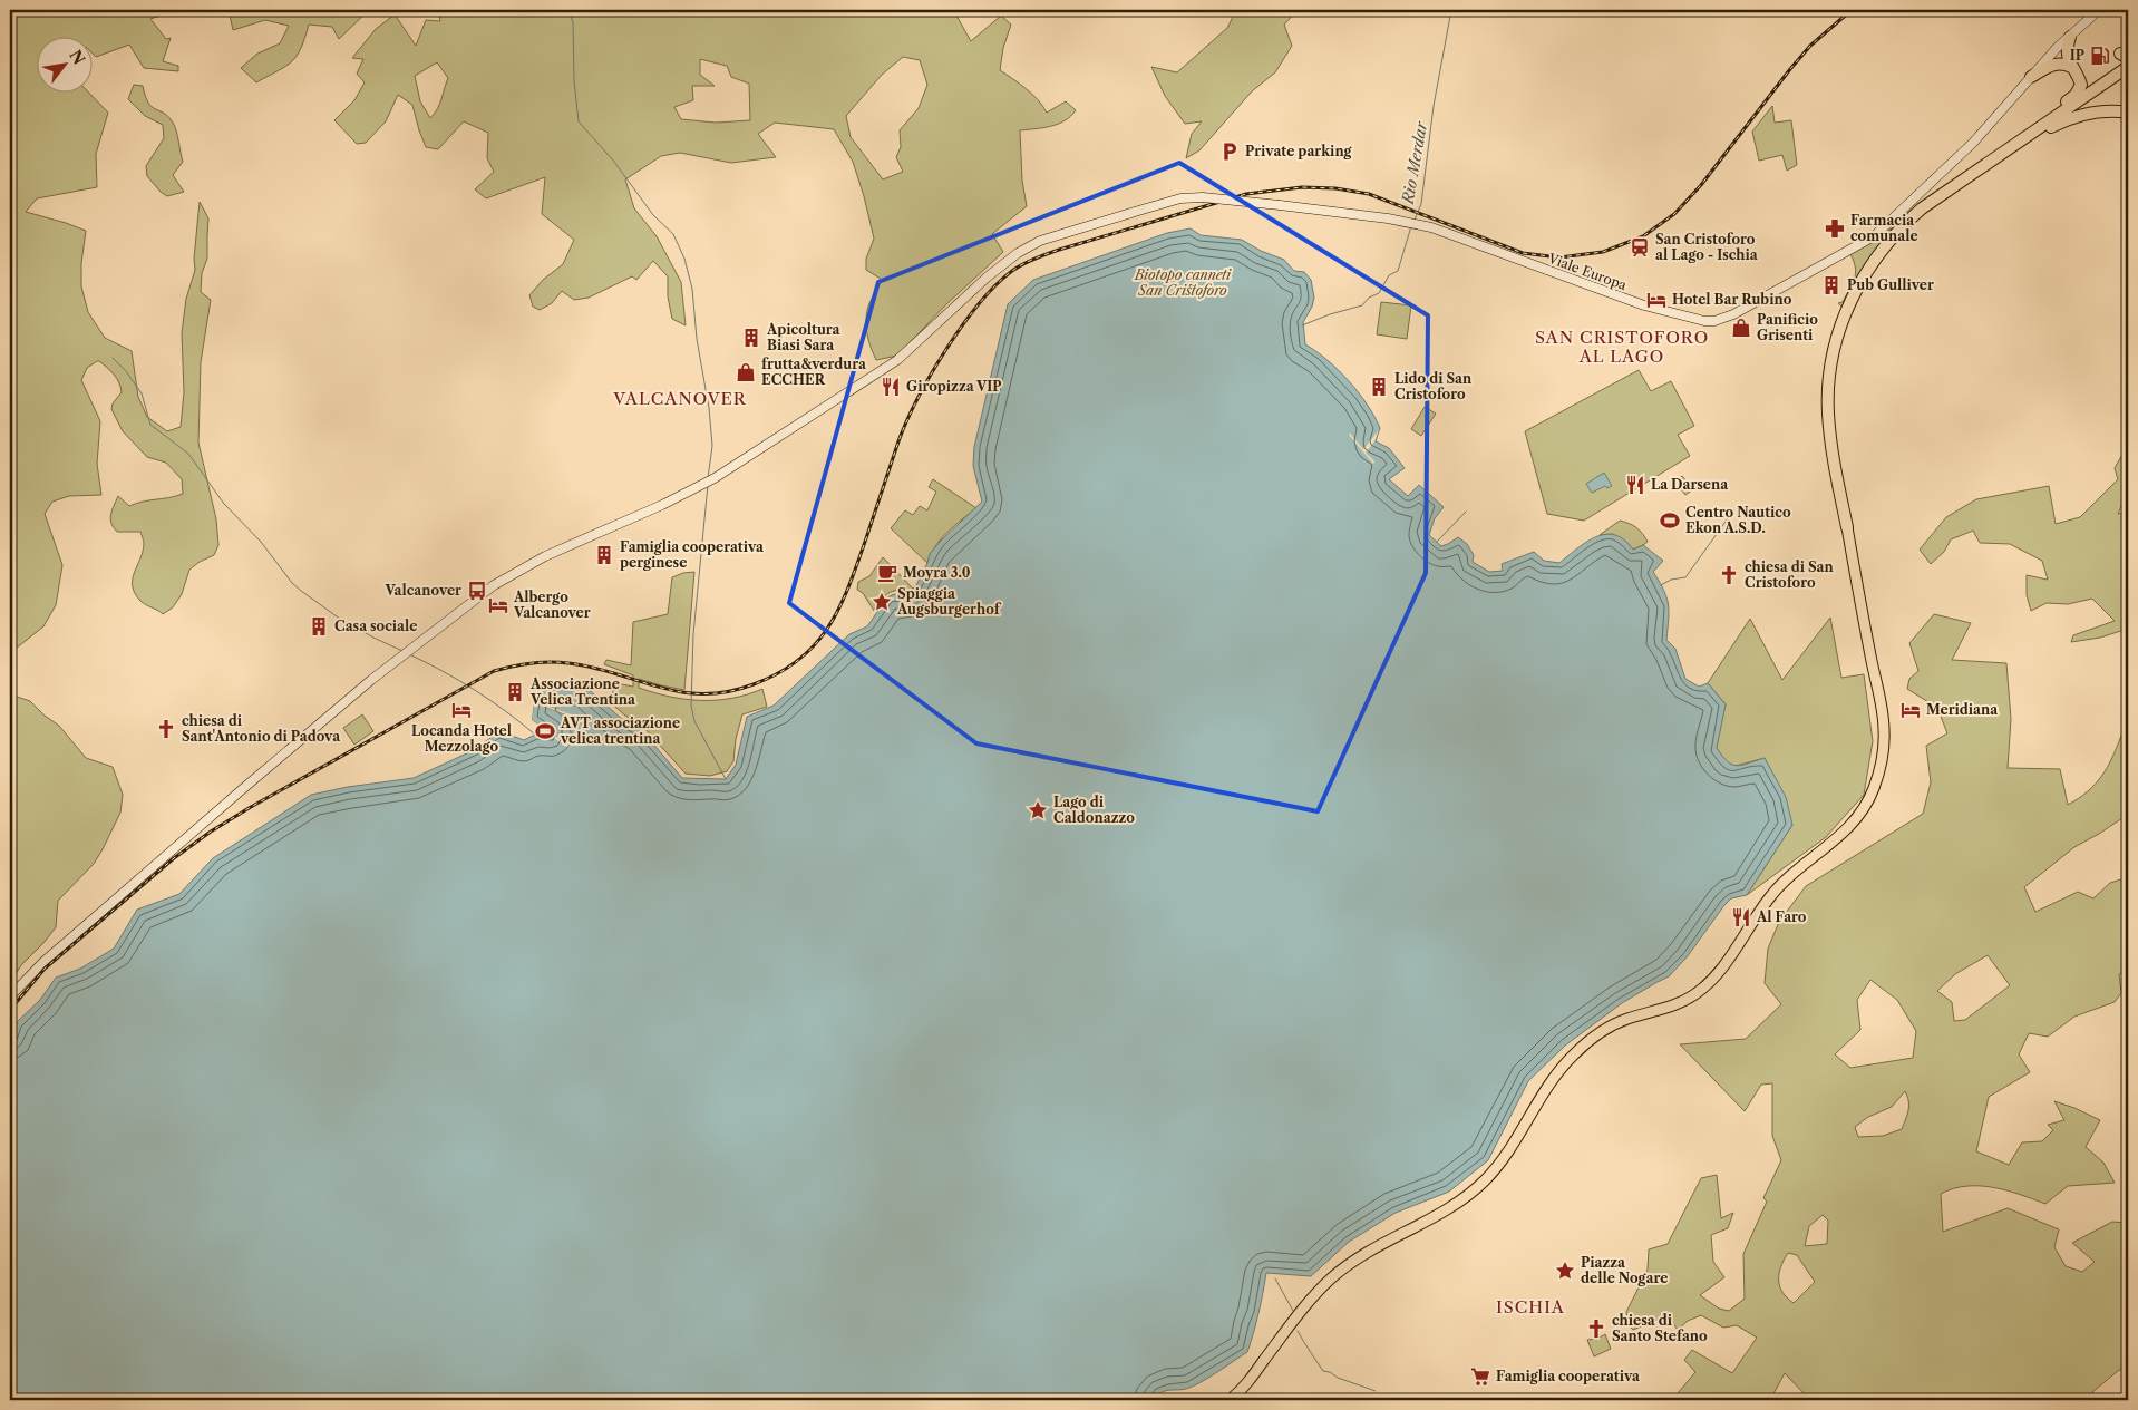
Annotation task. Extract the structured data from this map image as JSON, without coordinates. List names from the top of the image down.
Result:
{
  "streets": {
    "main road": ["Viale Europa"]
  },
  "districts": ["SAN CRISTOFORO AL LAGO", "VALCANOVER", "ISCHIA"],
  "water": ["Rio Merdar"],
  "parks": ["Biotopo canneti San Cristoforo"],
  "places": {
    "fuel station": ["IP"],
    "parking": ["Private parking"],
    "pharmacy": ["Farmacia comunale"],
    "station": ["San Cristoforo al Lago - Ischia"],
    "building": [
      "Pub Gulliver",
      "Apicoltura Biasi Sara",
      "Lido di San Cristoforo",
      "Famiglia cooperativa perginese",
      "Casa sociale",
      "Associazione Velica Trentina"
    ],
    "hotel": [
      "Hotel Bar Rubino",
      "Albergo Valcanover",
      "Locanda Hotel Mezzolago",
      "Meridiana"
    ],
    "shop": ["Panificio Grisenti", "frutta&verdura ECCHER"],
    "restaurant": ["Giropizza VIP", "La Darsena", "Al Faro"],
    "sports": ["Centro Nautico Ekon A.S.D.", "AVT associazione velica trentina"],
    "cafe": ["Moyra 3.0"],
    "church": ["chiesa di San Cristoforo", "chiesa di Sant'Antonio di Padova", "chiesa di Santo Stefano"],
    "bus stop": ["Valcanover"],
    "place": ["Spiaggia Augsburgerhof", "Lago di Caldonazzo", "Piazza delle Nogare"],
    "supermarket": ["Famiglia cooperativa"]
  },
  "north": "top right"
}
